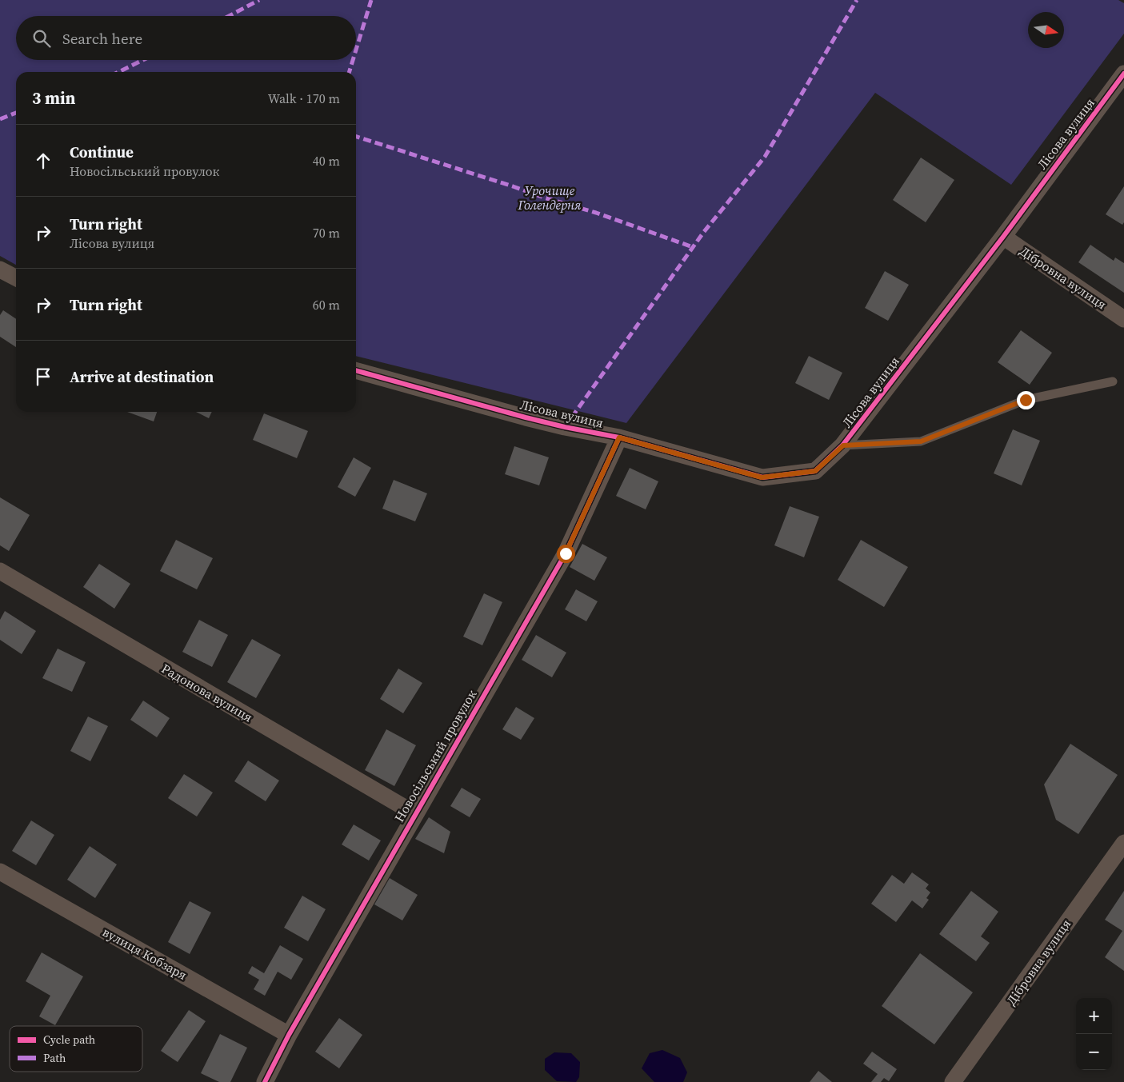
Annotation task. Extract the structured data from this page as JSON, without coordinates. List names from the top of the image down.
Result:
{
  "streets": {
    "street": [
      "Лісова вулиця",
      "Дібровна вулиця",
      "Радонова вулиця",
      "Новосільський провулок",
      "вулиця Кобзаря"
    ]
  },
  "crossings": [
    ["Лісова вулиця", "Дібровна вулиця"],
    ["Лісова вулиця", "Новосільський провулок"],
    ["Радонова вулиця", "Новосільський провулок"],
    ["Новосільський провулок", "вулиця Кобзаря"]
  ],
  "parks": ["Урочище Голендерня"],
  "legend": ["Cycle path", "Path"],
  "north": "right",
  "page": {
    "search": "Search here",
    "heading": ["3 min", "Walk · 170 m"],
    "list": [
      ["Continue", "Новосільський провулок", "40 m"],
      ["Turn right", "Лісова вулиця", "70 m"],
      ["Turn right", "60 m"],
      "Arrive at destination"
    ],
    "map_buttons": ["+", "−"]
  }
}
